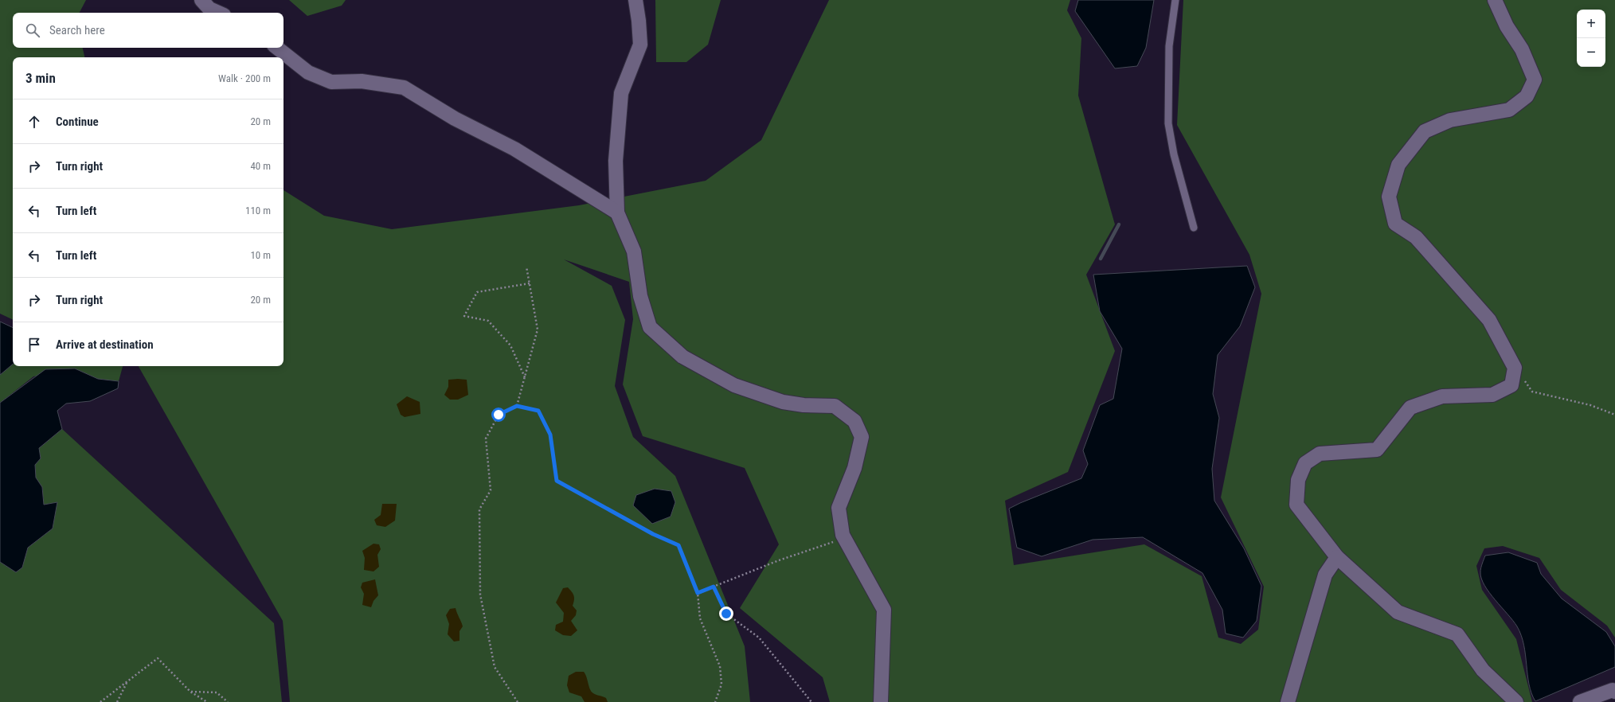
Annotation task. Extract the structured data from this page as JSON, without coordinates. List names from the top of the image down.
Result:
{
  "page": {
    "map_buttons": ["+", "−"],
    "search": "Search here",
    "heading": ["3 min", "Walk · 200 m"],
    "list": [
      ["Continue", "20 m"],
      ["Turn right", "40 m"],
      ["Turn left", "110 m"],
      ["Turn left", "10 m"],
      ["Turn right", "20 m"],
      "Arrive at destination"
    ]
  }
}
